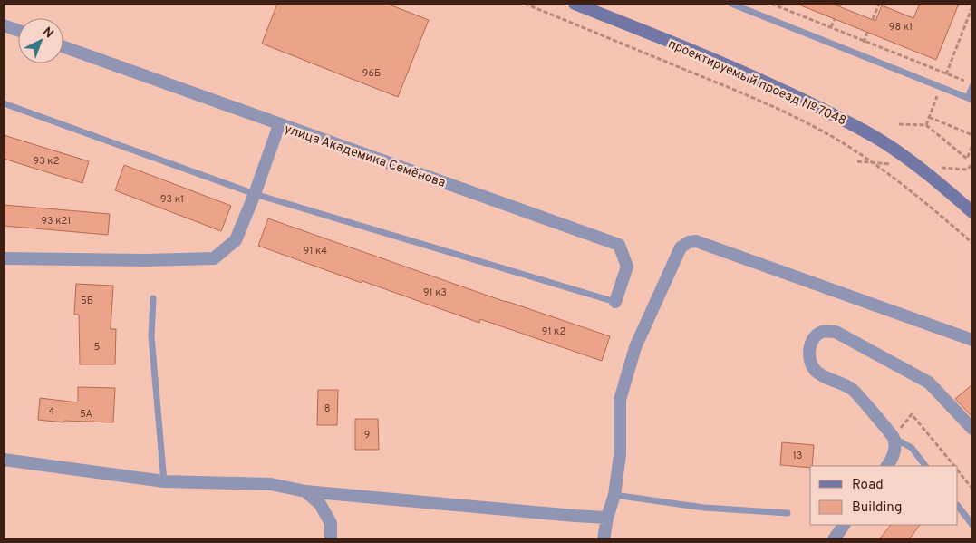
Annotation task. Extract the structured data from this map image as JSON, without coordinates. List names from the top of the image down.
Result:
{
  "streets": {
    "main road": ["проектируемый проезд № 7048"],
    "street": ["улица Академика Семёнова"]
  },
  "house_numbers": [
    "98 к1",
    "96Б",
    "93 к2",
    "93 к1",
    "93 к21",
    "91 к4",
    "91 к3",
    "5Б",
    "91 к2",
    "5",
    "8",
    "4",
    "5А",
    "9",
    "13"
  ],
  "legend": ["Road", "Building"],
  "north": "top right"
}
